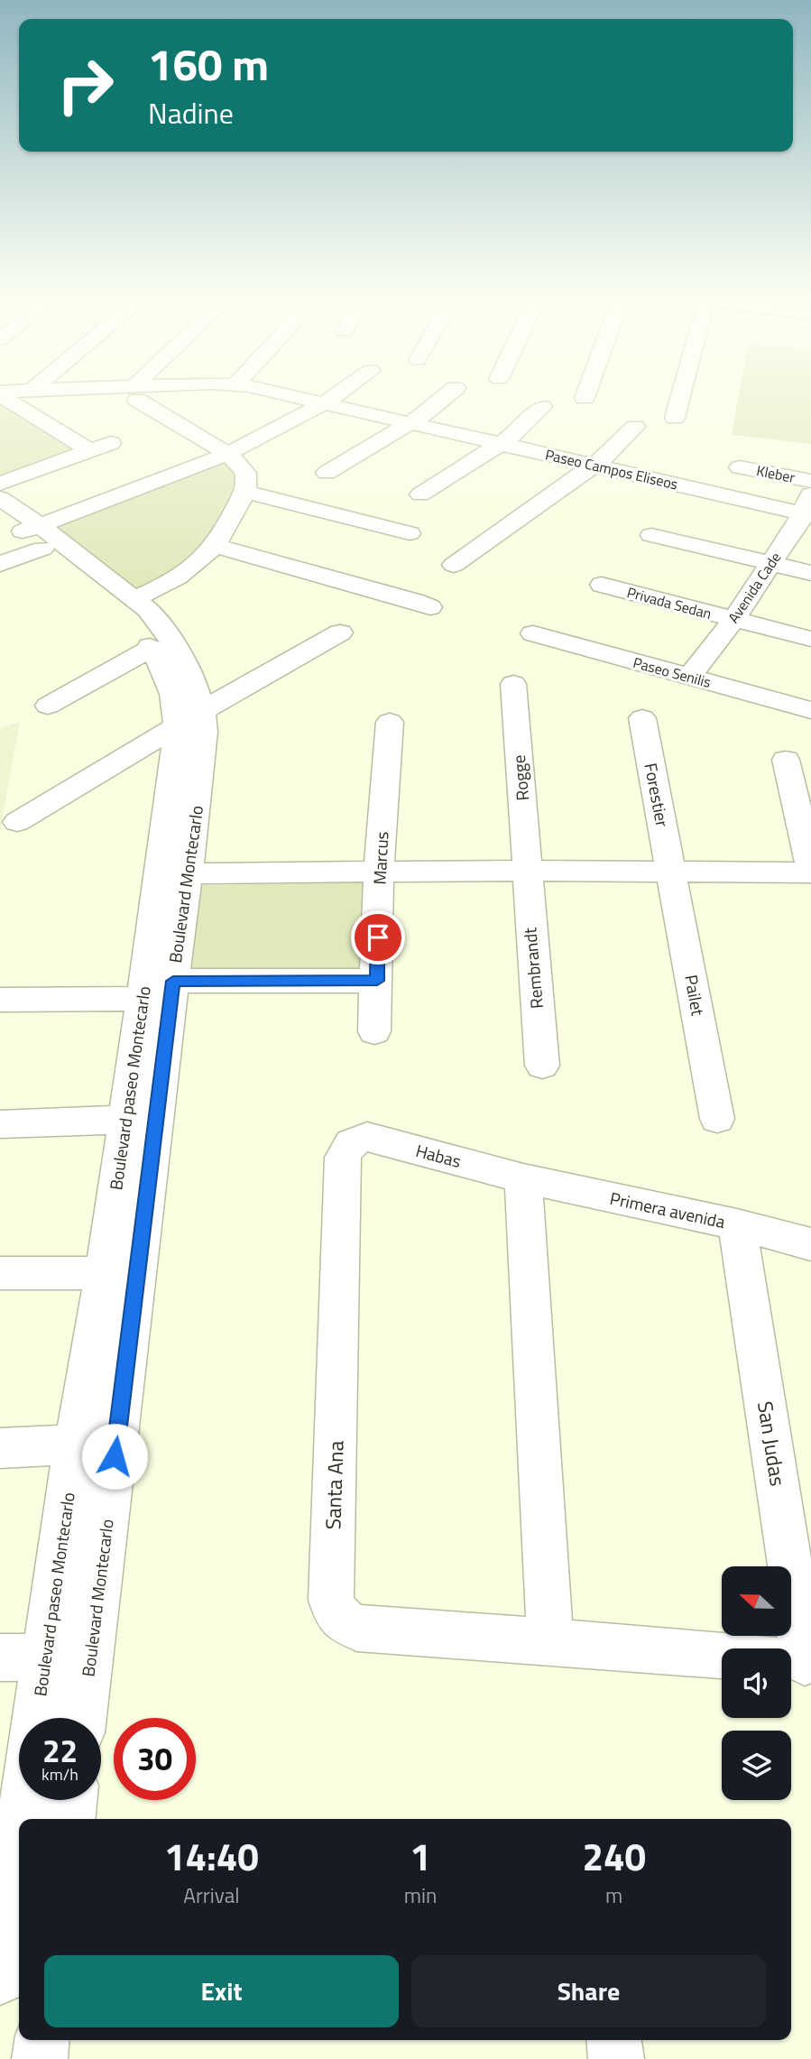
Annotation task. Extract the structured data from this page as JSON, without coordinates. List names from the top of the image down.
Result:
{
  "streets": {
    "street": [
      "Paseo Campos Eliseos",
      "Kleber",
      "Avenida Cade",
      "Privada Sedan",
      "Paseo Senilis",
      "Rogge",
      "Forestier",
      "Marcus",
      "Boulevard Montecarlo",
      "Rembrandt",
      "Pailet",
      "Boulevard paseo Montecarlo",
      "Habas",
      "Primera avenida",
      "San Judas",
      "Santa Ana"
    ]
  },
  "crossings": [
    ["Paseo Campos Eliseos", "Avenida Cade"],
    ["Avenida Cade", "Privada Sedan"],
    ["Avenida Cade", "Paseo Senilis"],
    ["Rogge", "Rembrandt"],
    ["Forestier", "Pailet"],
    ["Boulevard Montecarlo", "Boulevard paseo Montecarlo"],
    ["Habas", "Primera avenida"],
    ["Habas", "Santa Ana"],
    ["Primera avenida", "San Judas"]
  ],
  "north": "left",
  "page": {
    "turn": ["160 m", "Nadine"],
    "speed": "22 km/h",
    "limit": "30",
    "eta": [
      "14:40",
      "Arrival",
      "1",
      "min",
      "240",
      "m"
    ],
    "buttons": ["Exit", "Share"]
  }
}
